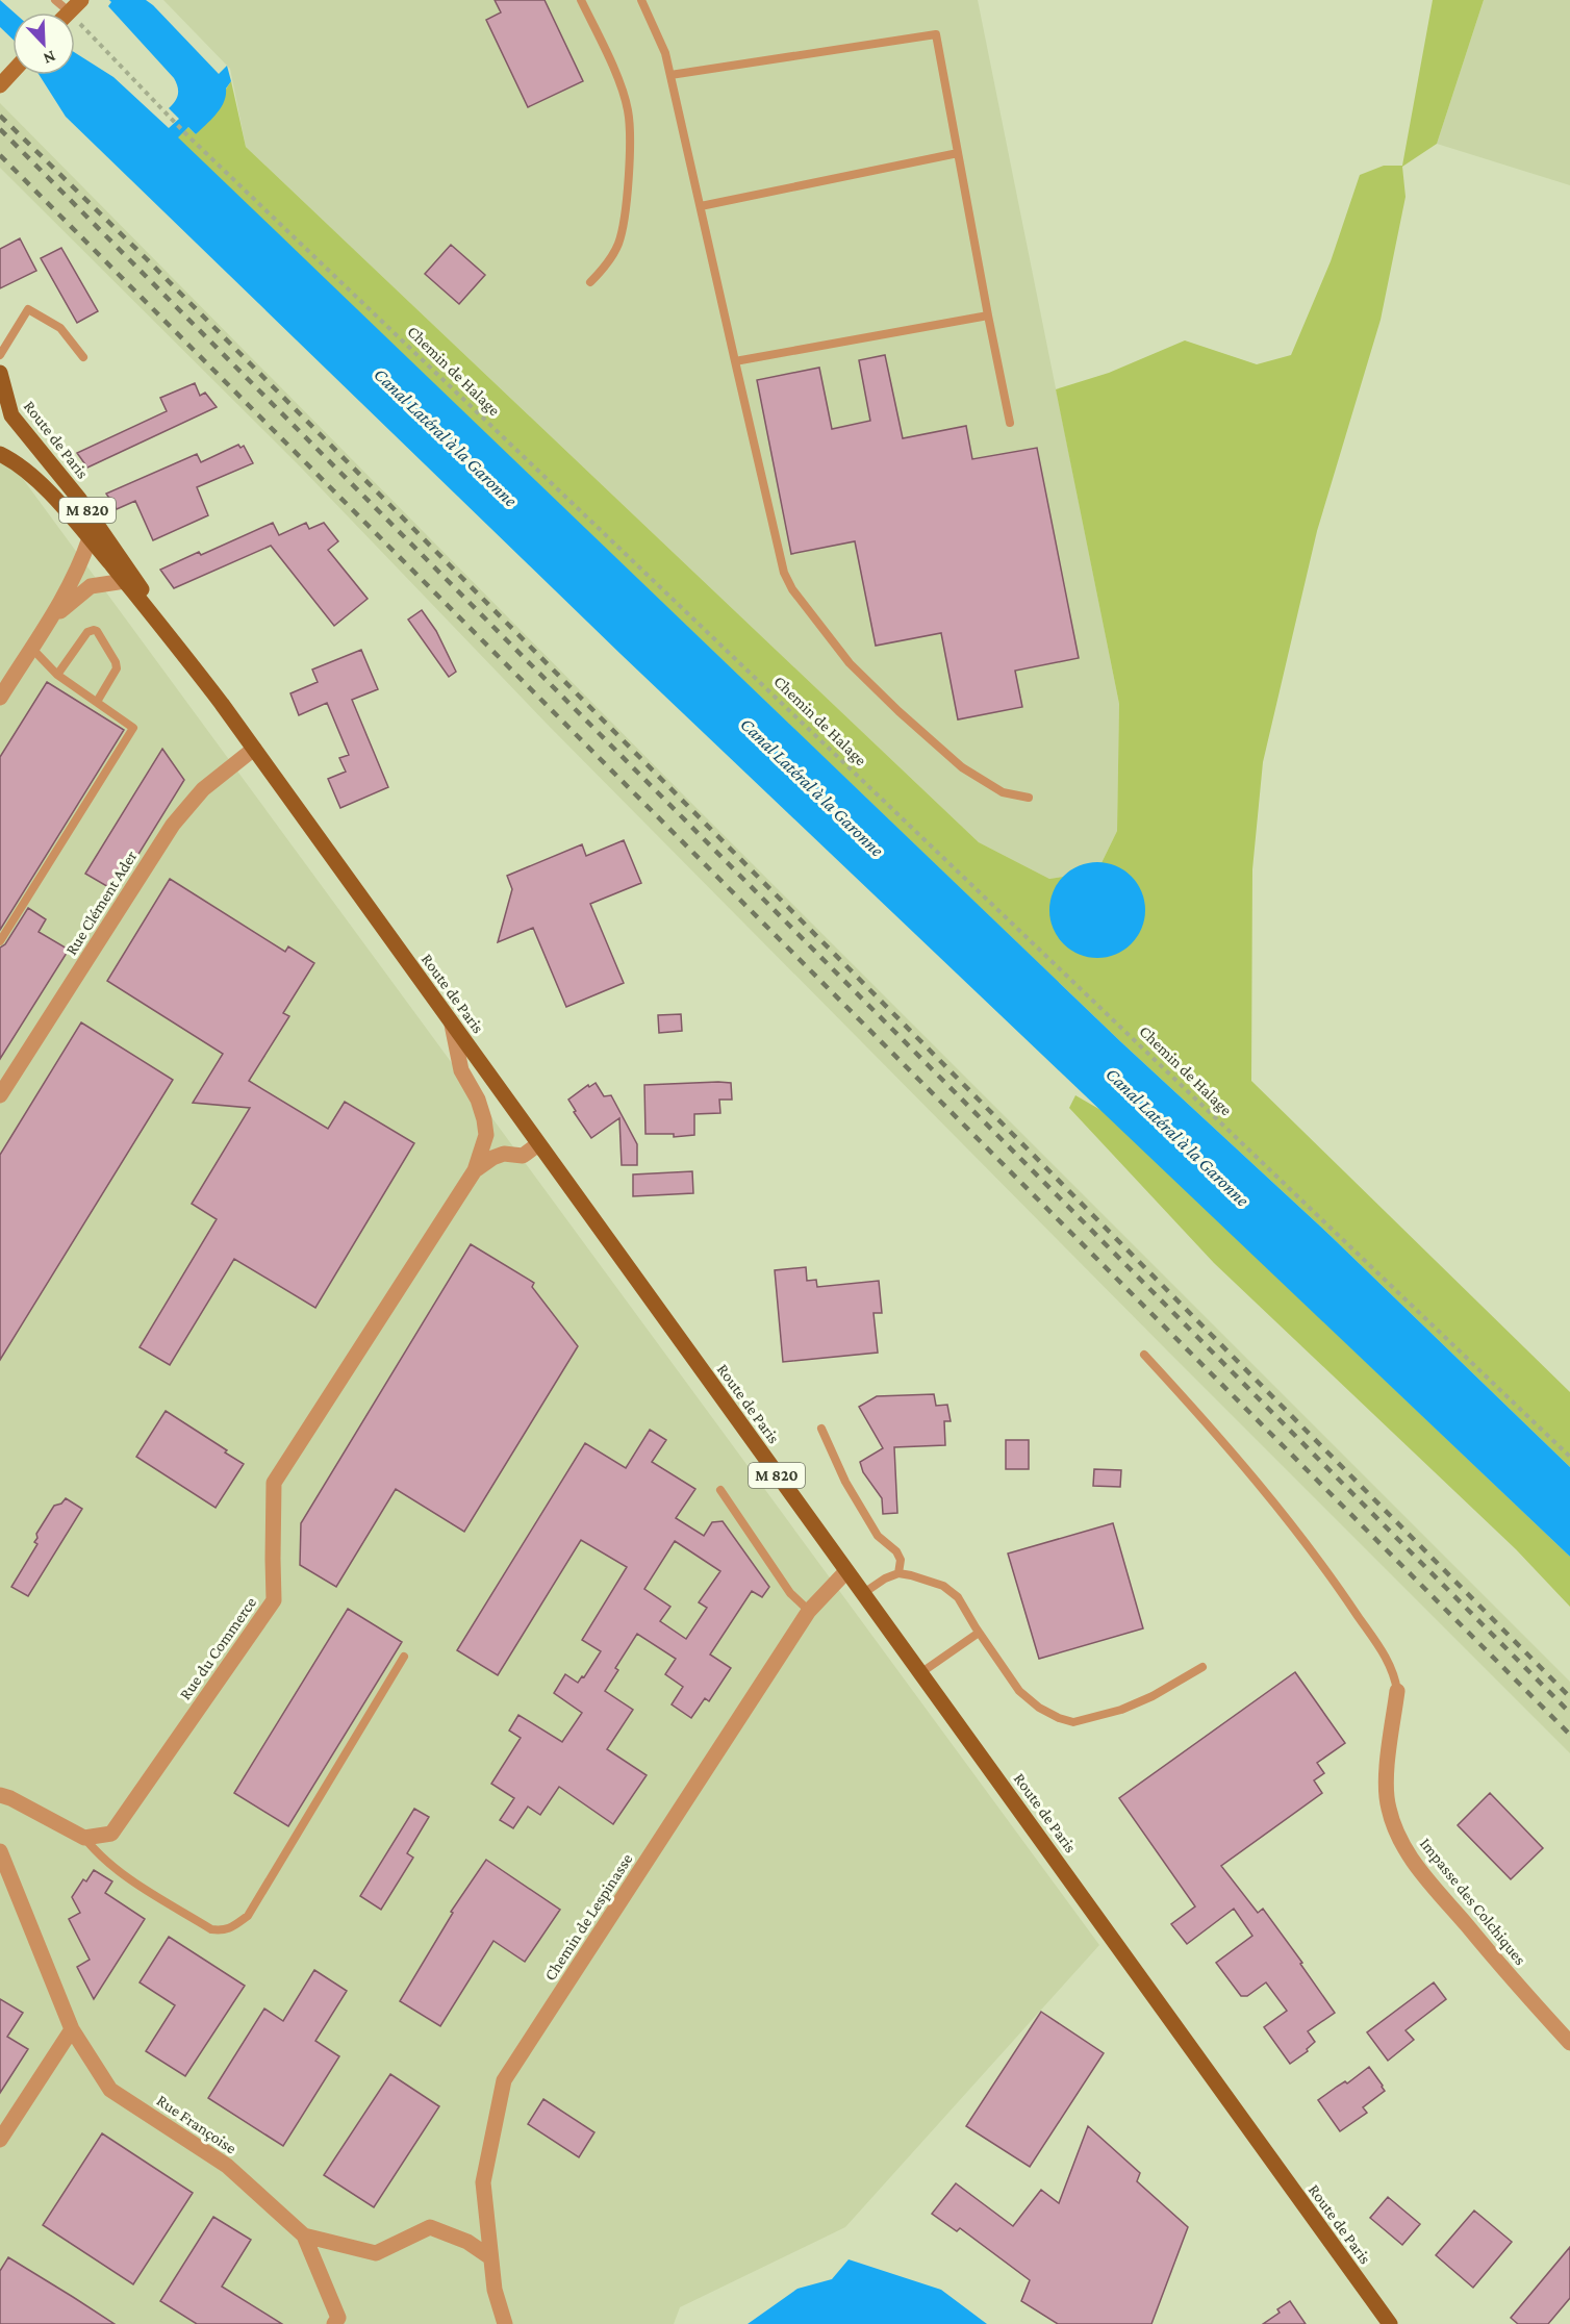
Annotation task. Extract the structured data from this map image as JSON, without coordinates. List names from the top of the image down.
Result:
{
  "streets": {
    "main road": ["Route de Paris", "M 820"],
    "street": [
      "Rue Clément Ader",
      "Rue du Commerce",
      "Impasse des Colchiques",
      "Chemin de Lespinasse",
      "Rue Françoise"
    ],
    "path": ["Chemin de Halage"]
  },
  "crossings": [
    ["Route de Paris", "Rue Clément Ader"],
    ["Route de Paris", "Rue du Commerce"],
    ["Route de Paris", "Chemin de Lespinasse"],
    ["Chemin de Lespinasse", "Rue Françoise"]
  ],
  "water": ["Canal Latéral à la Garonne"],
  "north": "bottom right"
}
